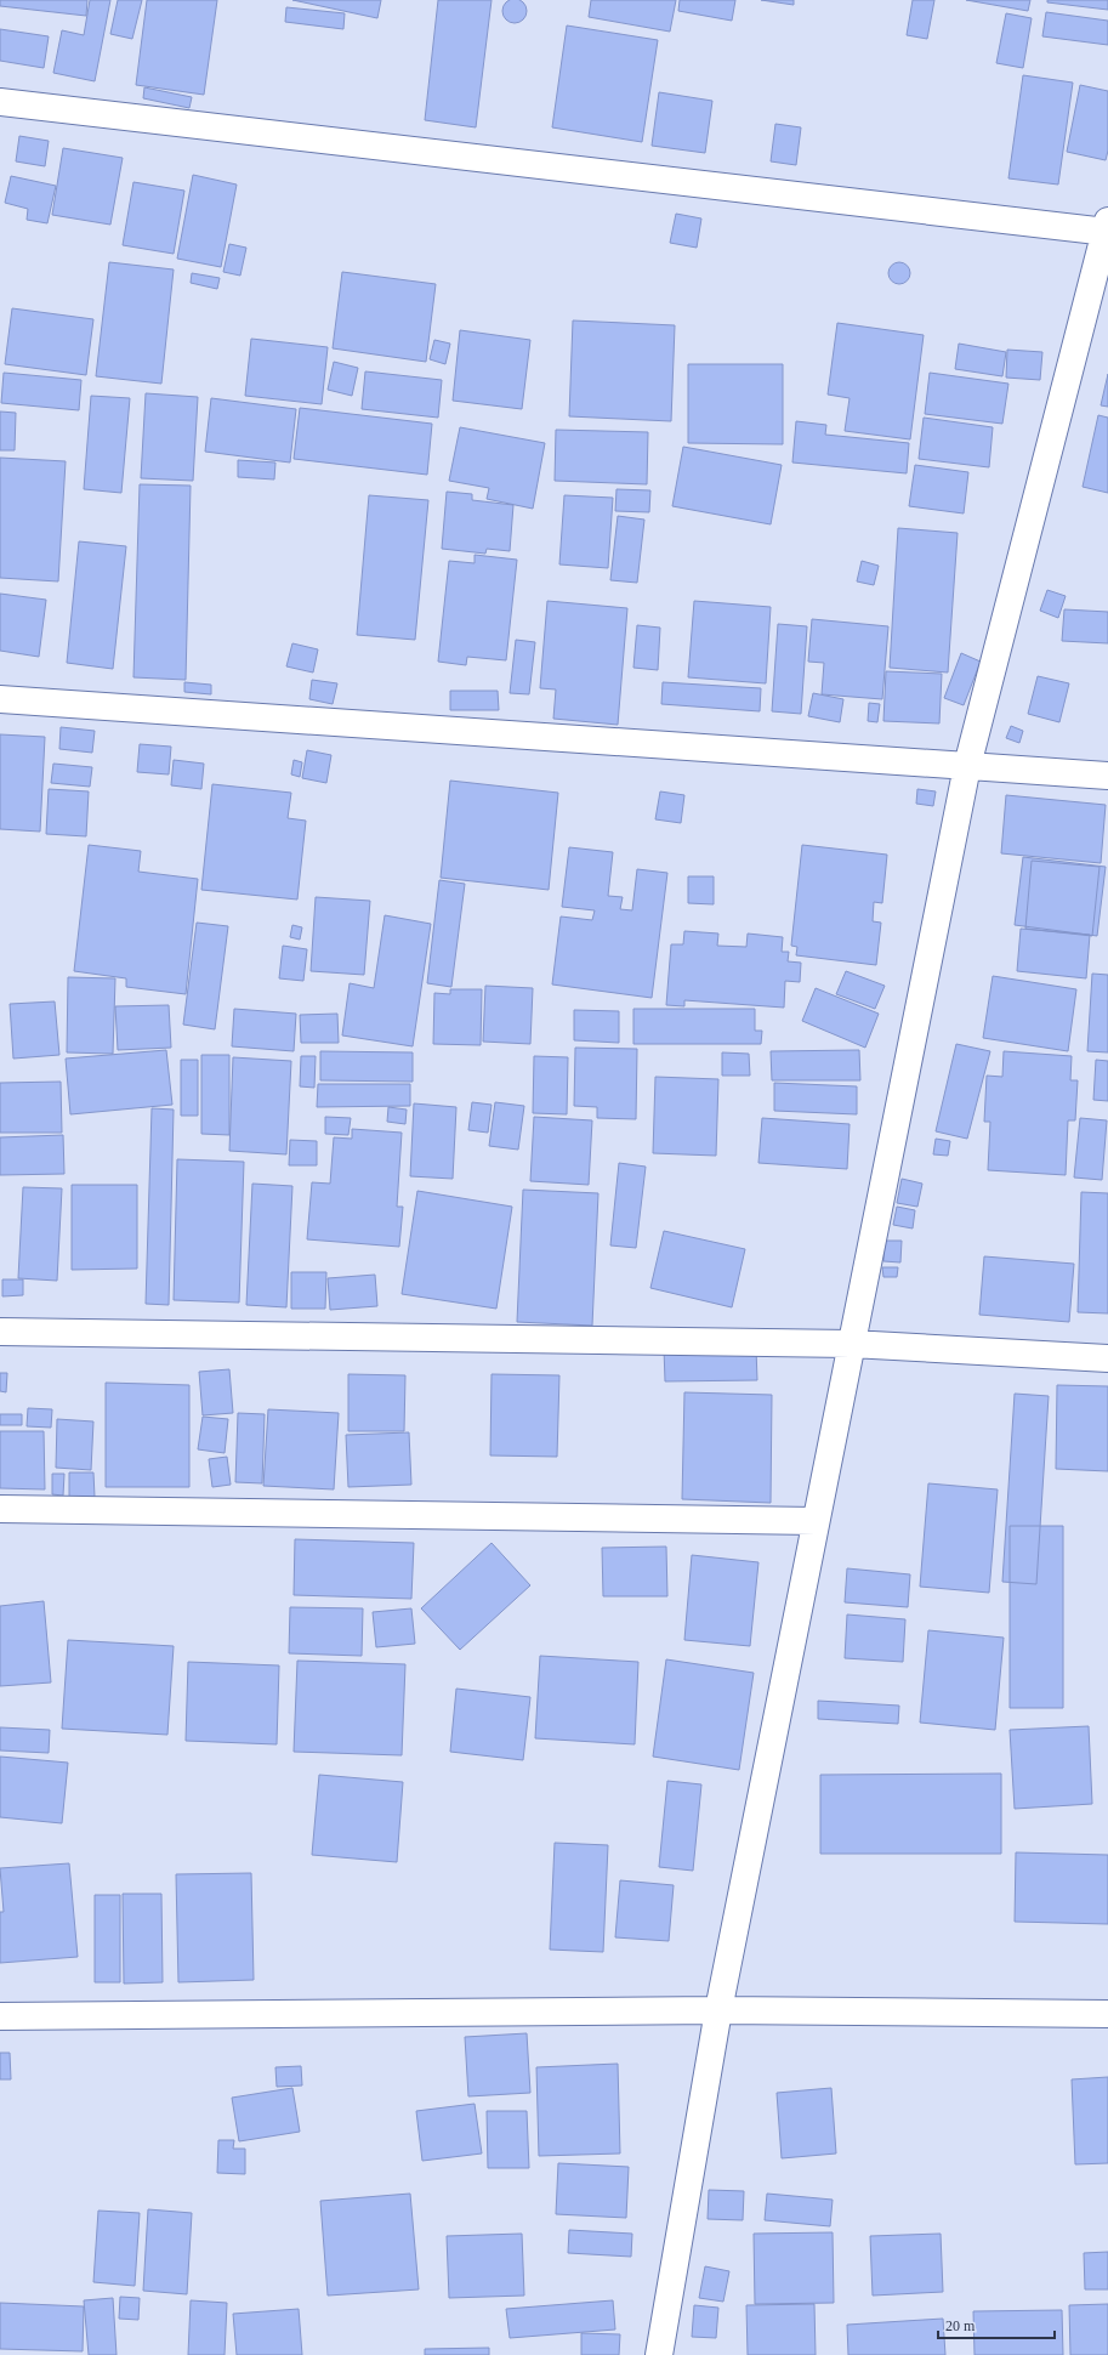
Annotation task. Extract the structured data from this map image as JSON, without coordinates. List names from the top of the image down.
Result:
{
  "scale_bar": "20 m"
}
